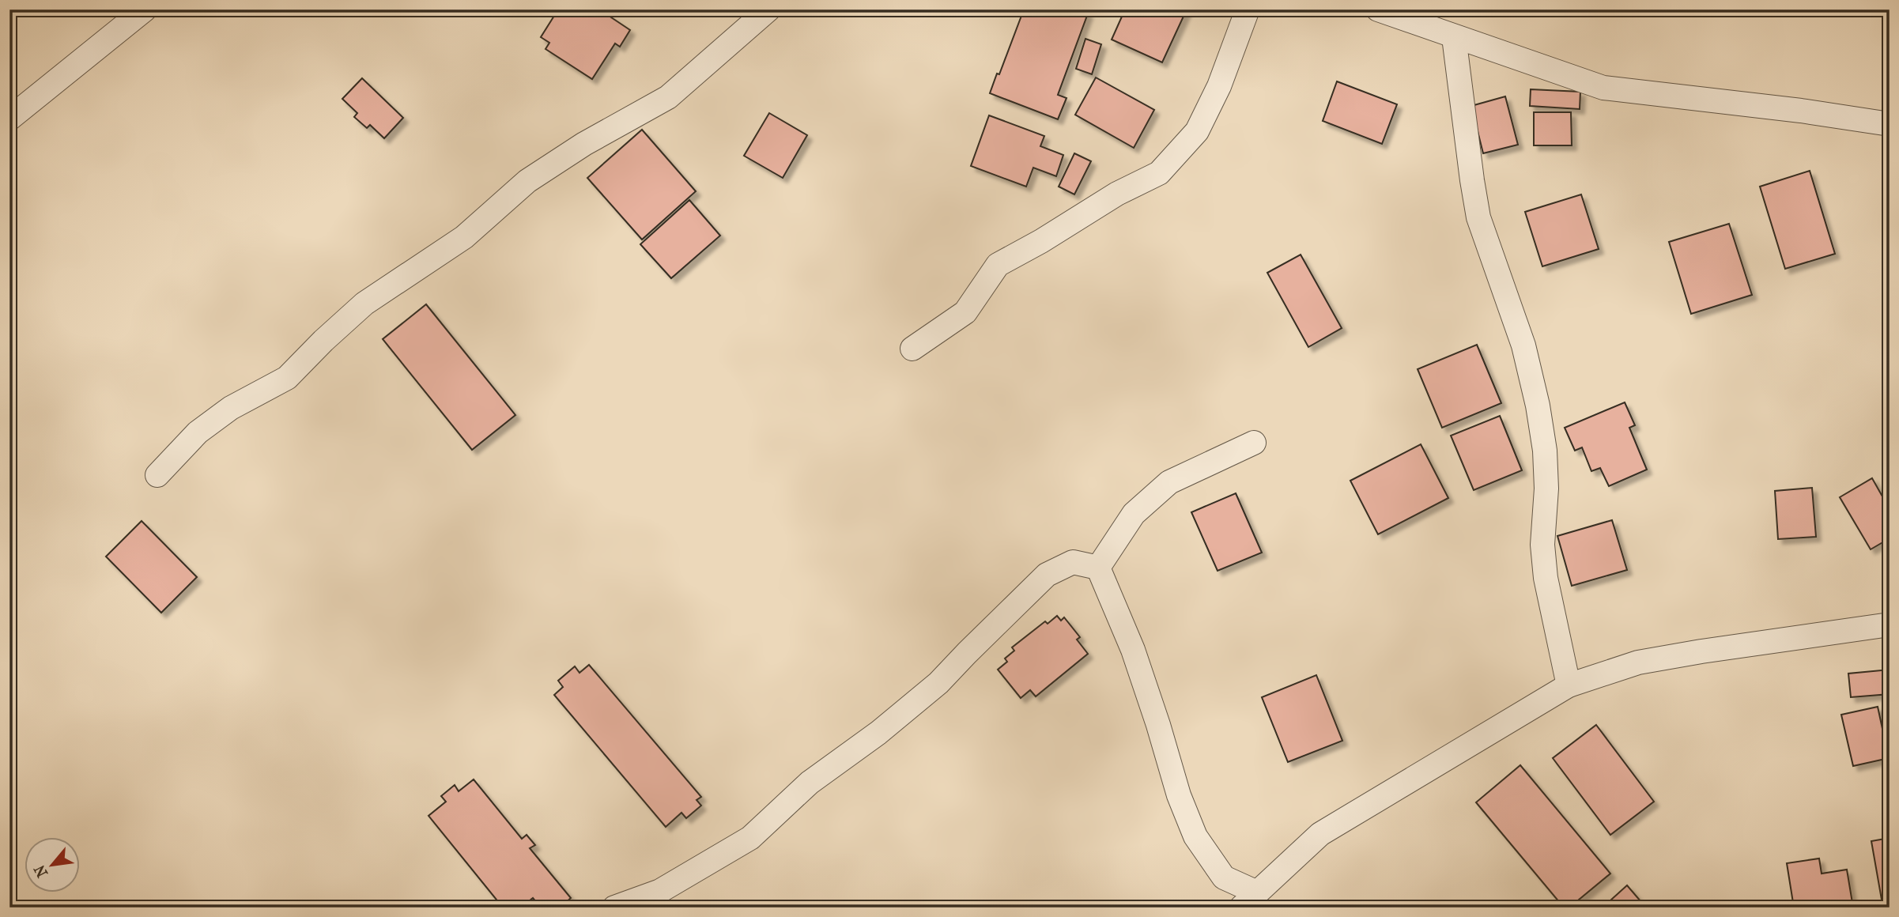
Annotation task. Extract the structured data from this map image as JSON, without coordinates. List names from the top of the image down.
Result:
{
  "north": "bottom left"
}
